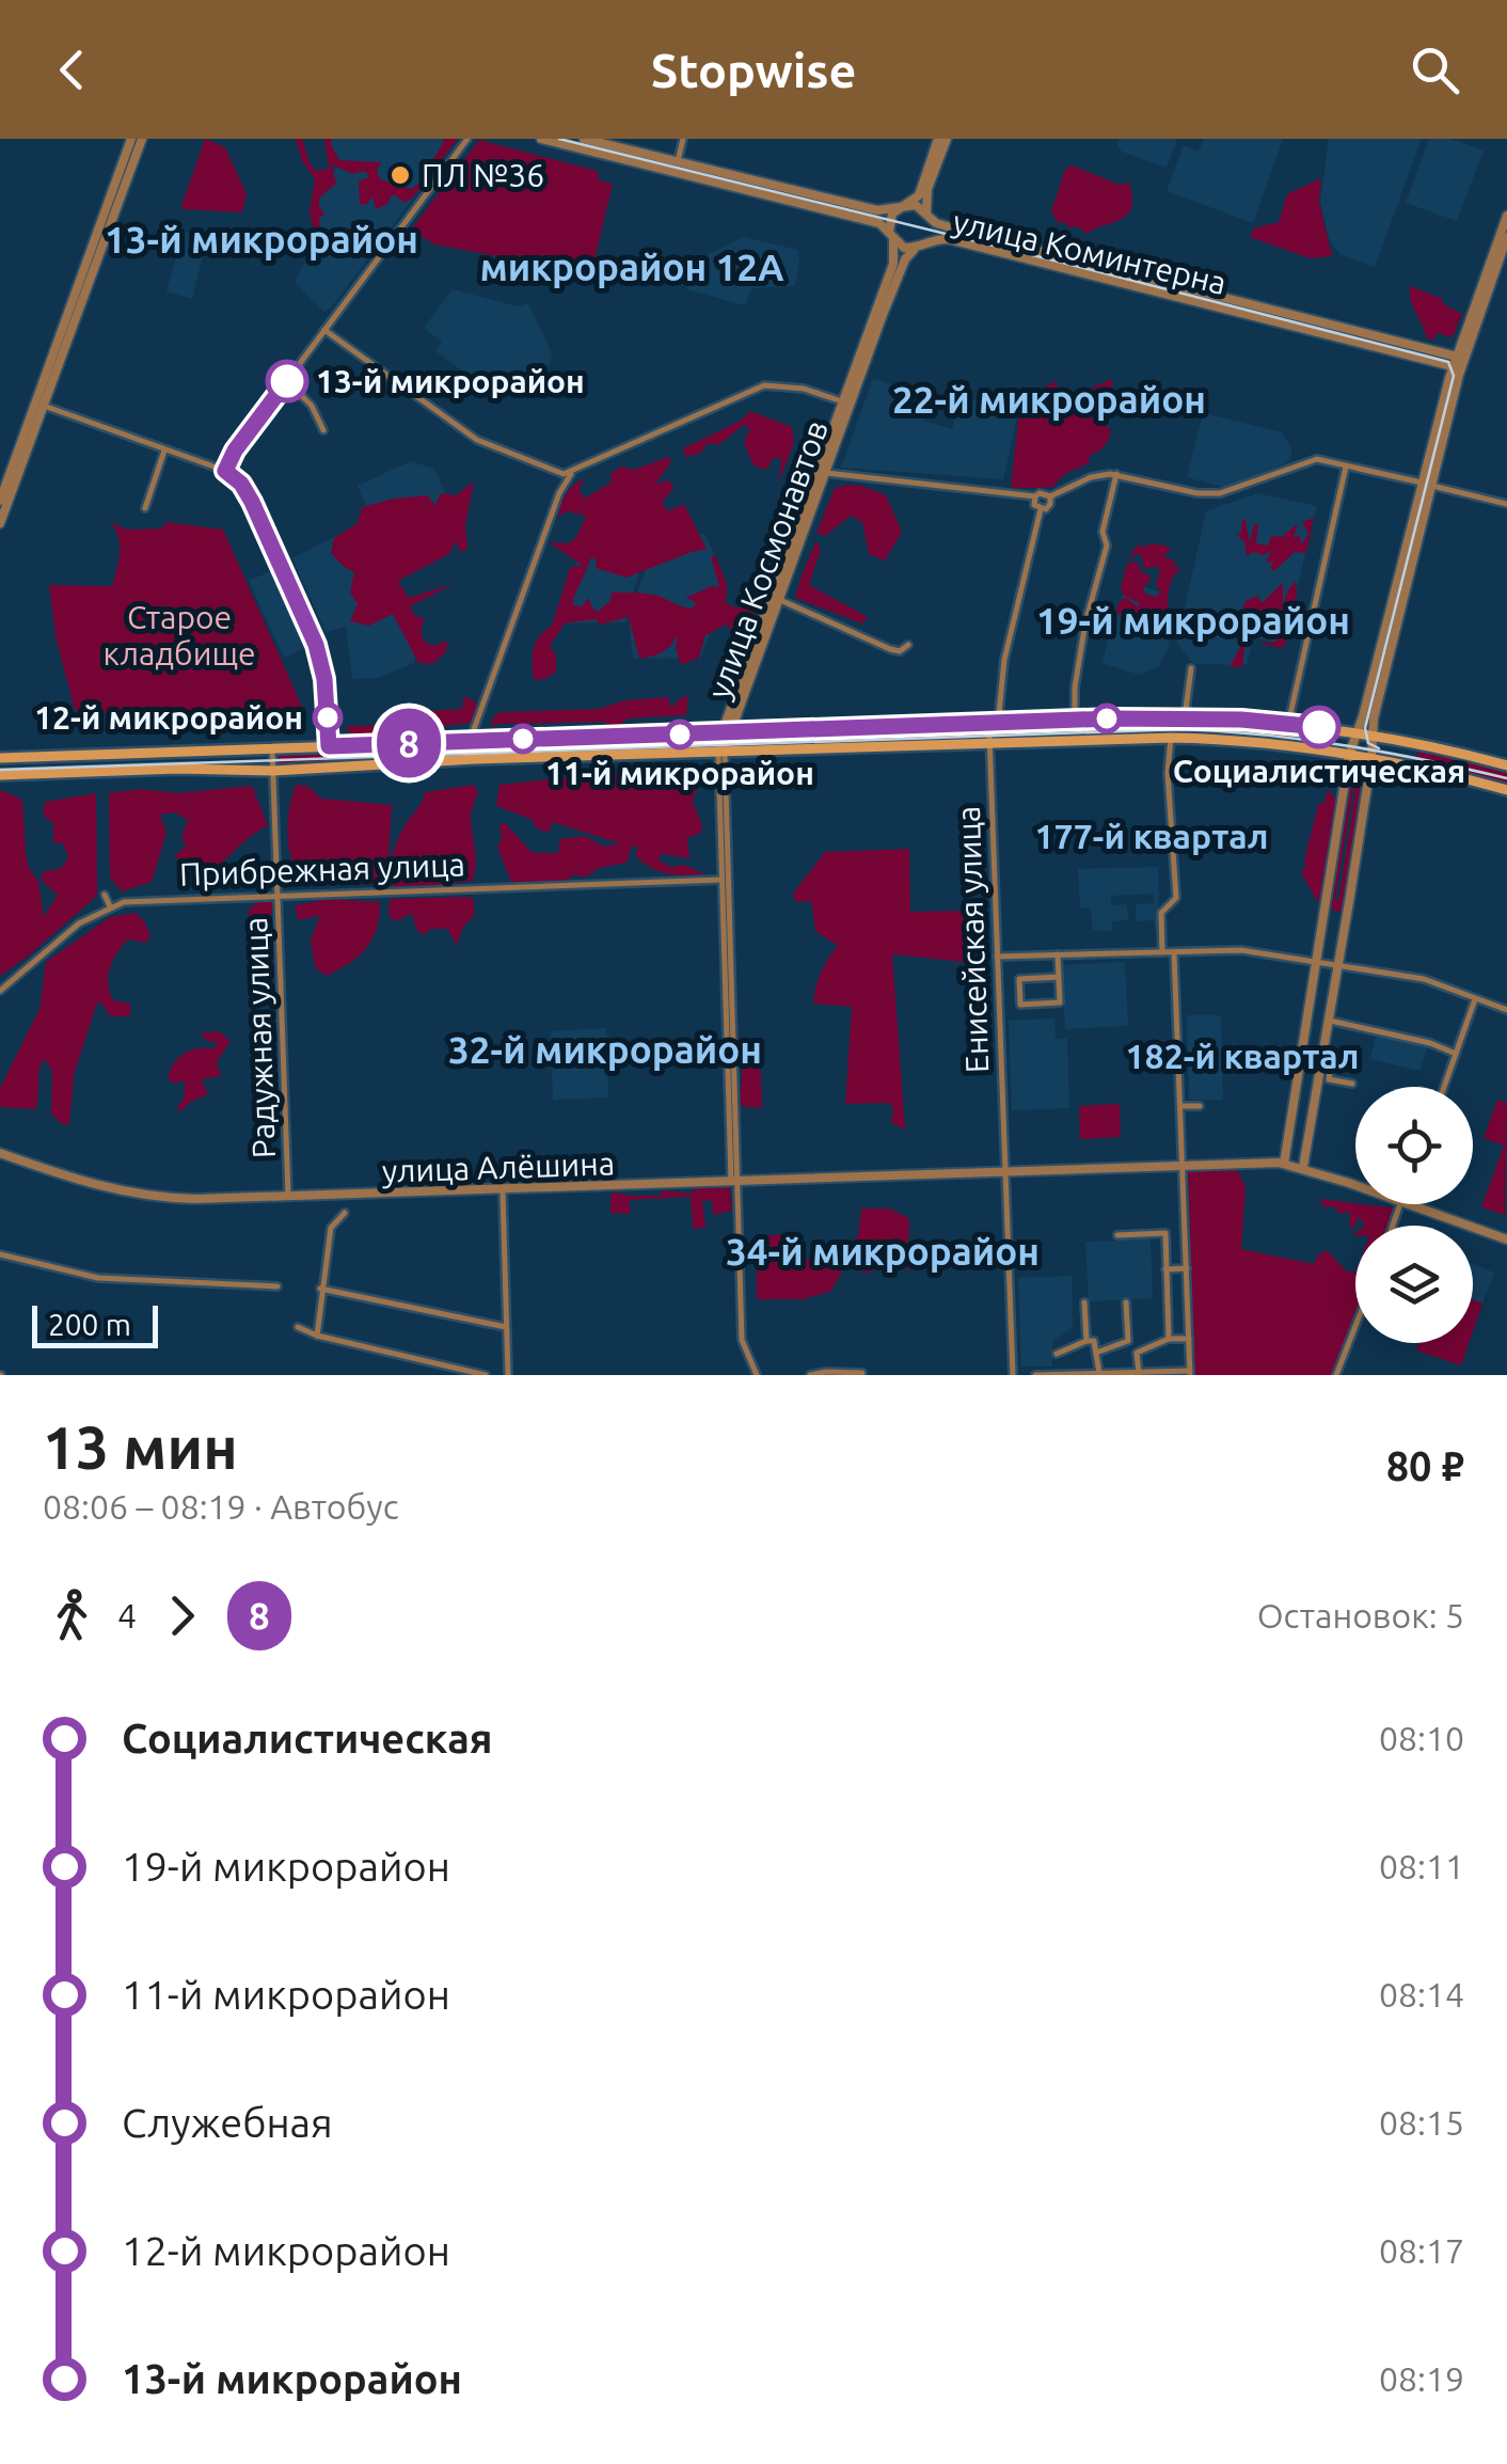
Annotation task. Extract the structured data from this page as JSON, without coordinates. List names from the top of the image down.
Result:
{
  "streets": {
    "street": [
      "улица Коминтерна",
      "улица Космонавтов",
      "Прибрежная улица",
      "Енисейская улица",
      "Радужная улица",
      "улица Алёшина"
    ]
  },
  "crossings": [
    ["улица Коминтерна", "улица Космонавтов"],
    ["улица Космонавтов", "Прибрежная улица"],
    ["улица Космонавтов", "улица Алёшина"],
    ["Прибрежная улица", "Радужная улица"],
    ["Енисейская улица", "улица Алёшина"],
    ["Радужная улица", "улица Алёшина"]
  ],
  "districts": [
    "13-й микрорайон",
    "микрорайон 12А",
    "22-й микрорайон",
    "19-й микрорайон",
    "177-й квартал",
    "32-й микрорайон",
    "182-й квартал",
    "34-й микрорайон"
  ],
  "parks": ["Старое кладбище"],
  "places": [
    "ПЛ №36",
    "13-й микрорайон",
    "12-й микрорайон",
    "Социалистическая",
    "11-й микрорайон"
  ],
  "lines": ["bus line 8"],
  "scale_bar": "200 m",
  "page": {
    "header": "Stopwise",
    "on_map": "8",
    "scale": "200 m",
    "heading": ["13 мин", "08:06 – 08:19 · Автобус", "80 ₽"],
    "legs": ["4", "8", "Остановок: 5"],
    "list": [
      {
        "name": "Социалистическая",
        "value": "08:10"
      },
      {
        "name": "19-й микрорайон",
        "value": "08:11"
      },
      {
        "name": "11-й микрорайон",
        "value": "08:14"
      },
      {
        "name": "Служебная",
        "value": "08:15"
      },
      {
        "name": "12-й микрорайон",
        "value": "08:17"
      },
      {
        "name": "13-й микрорайон",
        "value": "08:19"
      }
    ]
  }
}
